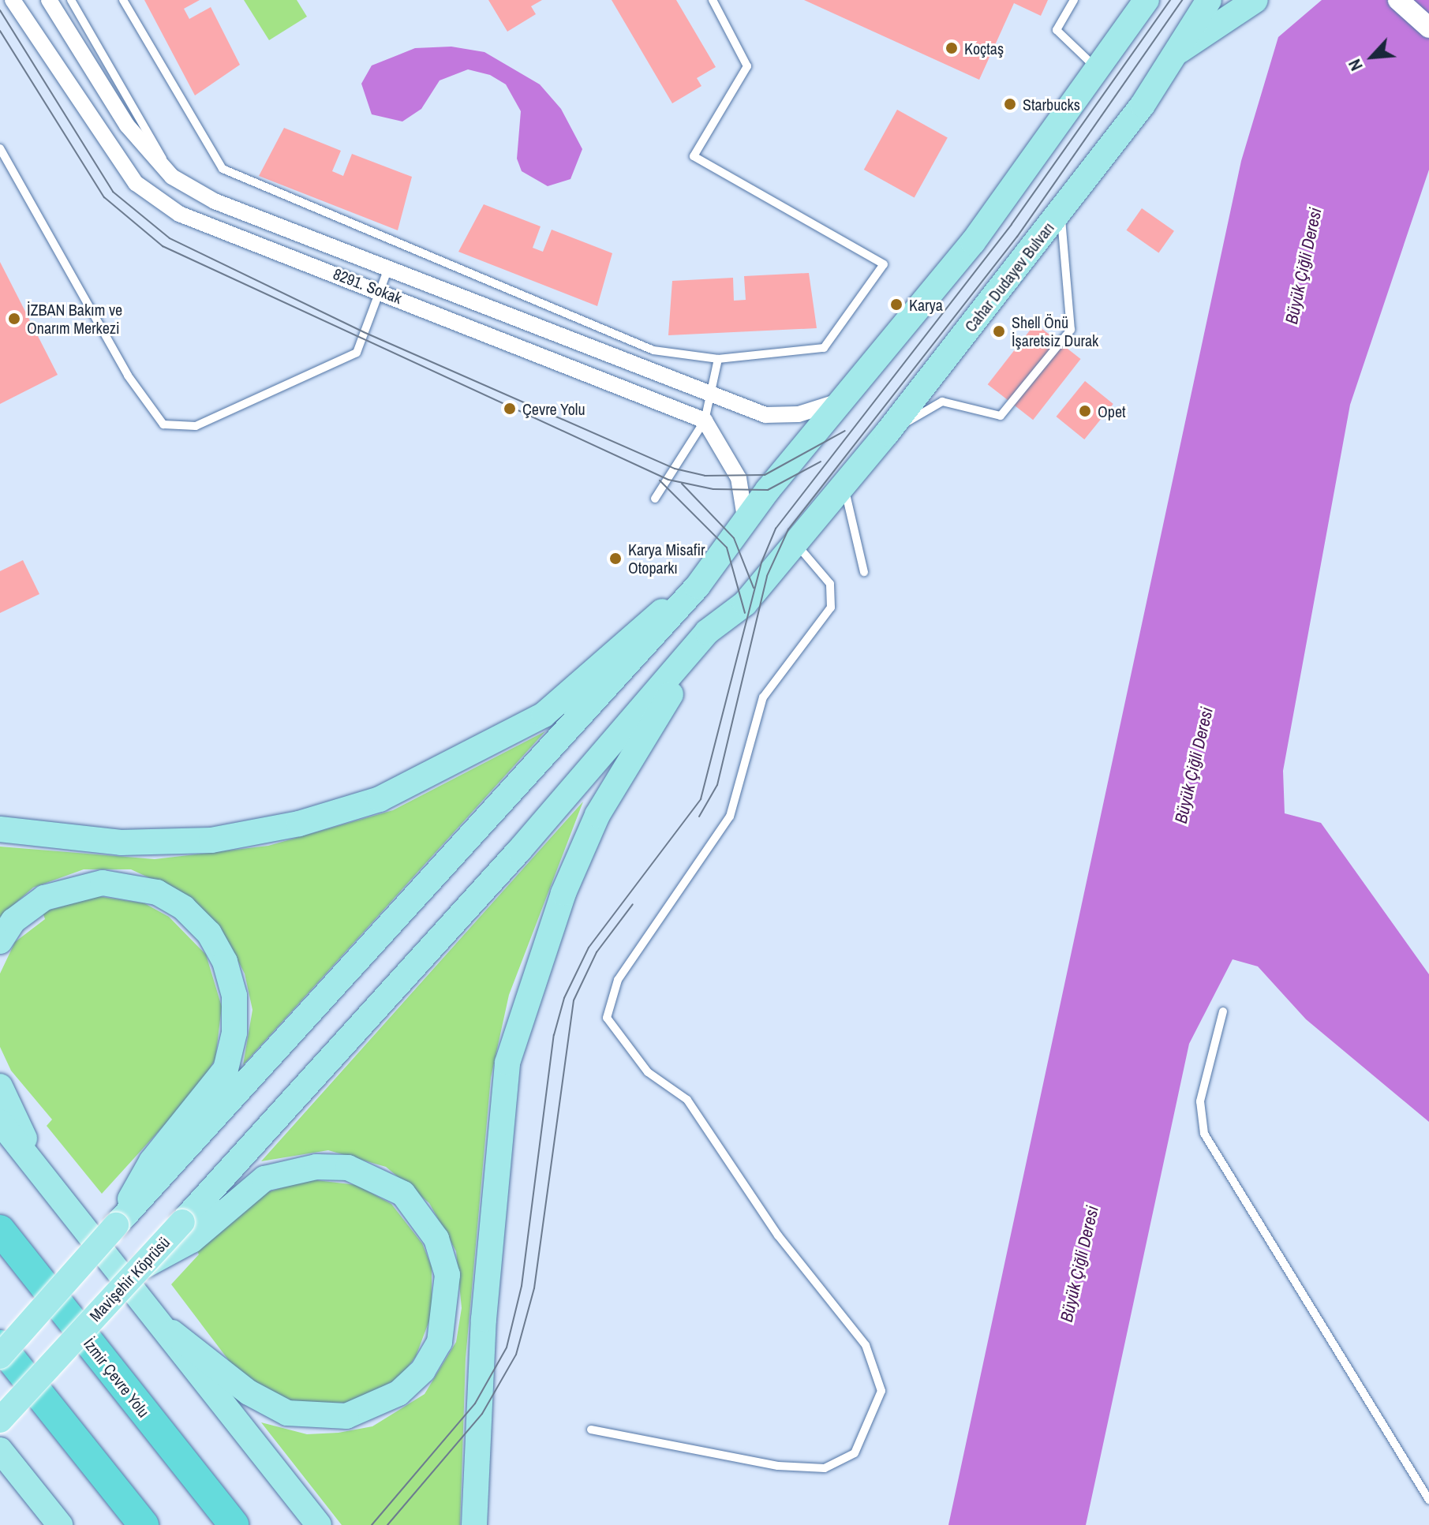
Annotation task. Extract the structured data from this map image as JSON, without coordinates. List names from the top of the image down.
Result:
{
  "streets": {
    "highway": ["İzmir Çevre Yolu"],
    "main road": ["Cahar Dudayev Bulvarı", "Mavişehir Köprüsü"],
    "street": ["8291. Sokak"]
  },
  "water": ["Büyük Çiğli Deresi"],
  "places": [
    "Koçtaş",
    "Starbucks",
    "Karya",
    "İZBAN Bakım ve Onarım Merkezi",
    "Shell Önü İşaretsiz Durak",
    "Çevre Yolu",
    "Opet",
    "Karya Misafir Otoparkı"
  ],
  "north": "bottom left"
}
